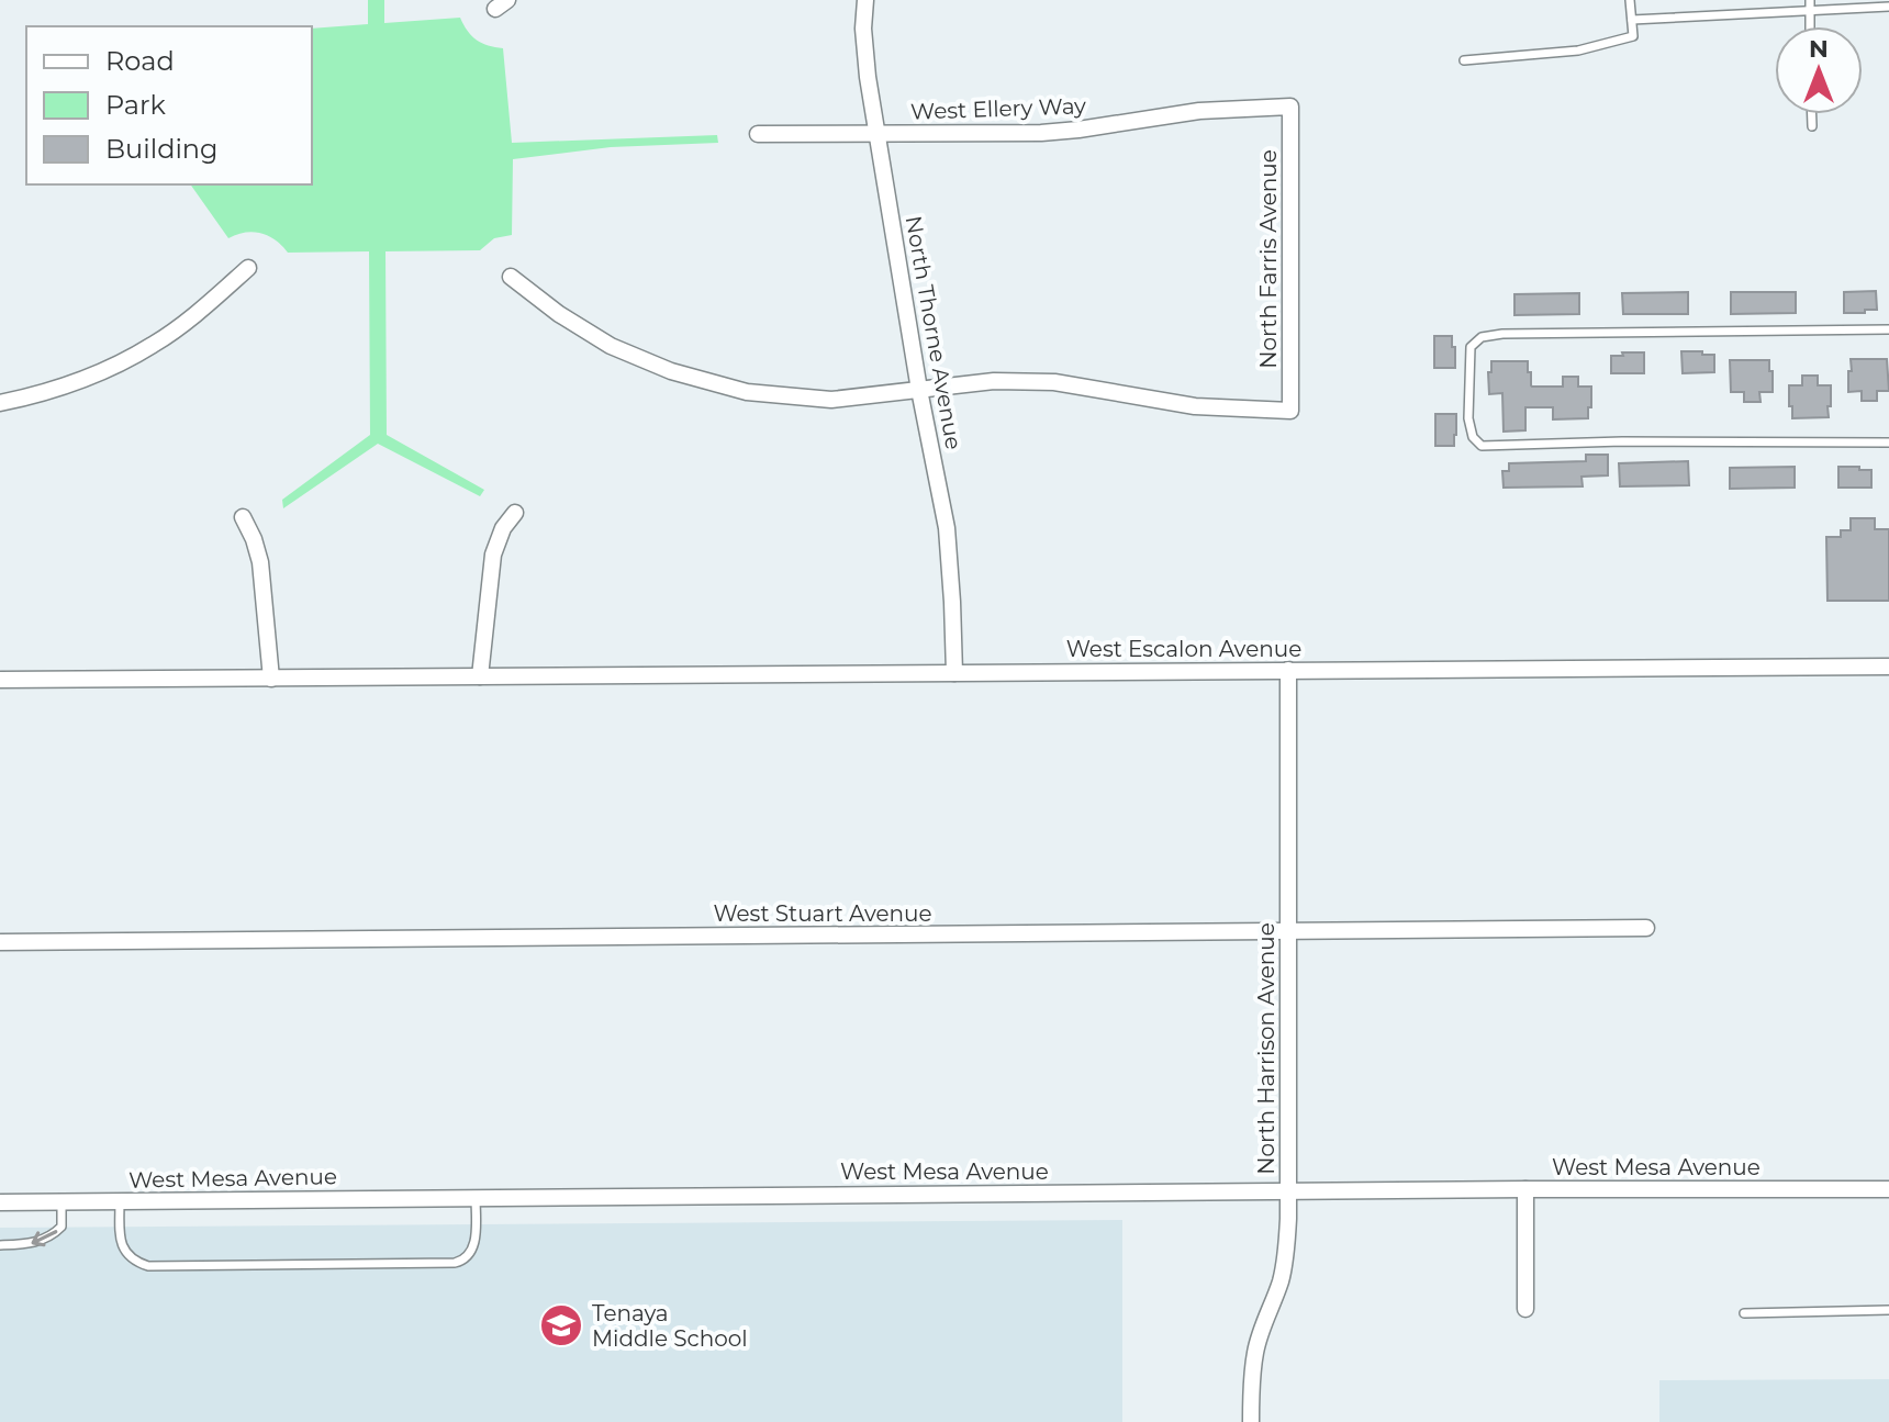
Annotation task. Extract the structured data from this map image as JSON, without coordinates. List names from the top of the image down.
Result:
{
  "streets": {
    "street": [
      "West Ellery Way",
      "North Farris Avenue",
      "North Thorne Avenue",
      "West Escalon Avenue",
      "West Stuart Avenue",
      "North Harrison Avenue",
      "West Mesa Avenue"
    ]
  },
  "crossings": [
    ["West Ellery Way", "North Farris Avenue"],
    ["West Ellery Way", "North Thorne Avenue"],
    ["North Farris Avenue", "North Thorne Avenue"],
    ["North Thorne Avenue", "West Escalon Avenue"],
    ["West Escalon Avenue", "North Harrison Avenue"],
    ["West Stuart Avenue", "North Harrison Avenue"],
    ["North Harrison Avenue", "West Mesa Avenue"]
  ],
  "places": {
    "school or university": ["Tenaya Middle School"]
  },
  "legend": ["Road", "Park", "Building"],
  "north": "top"
}
